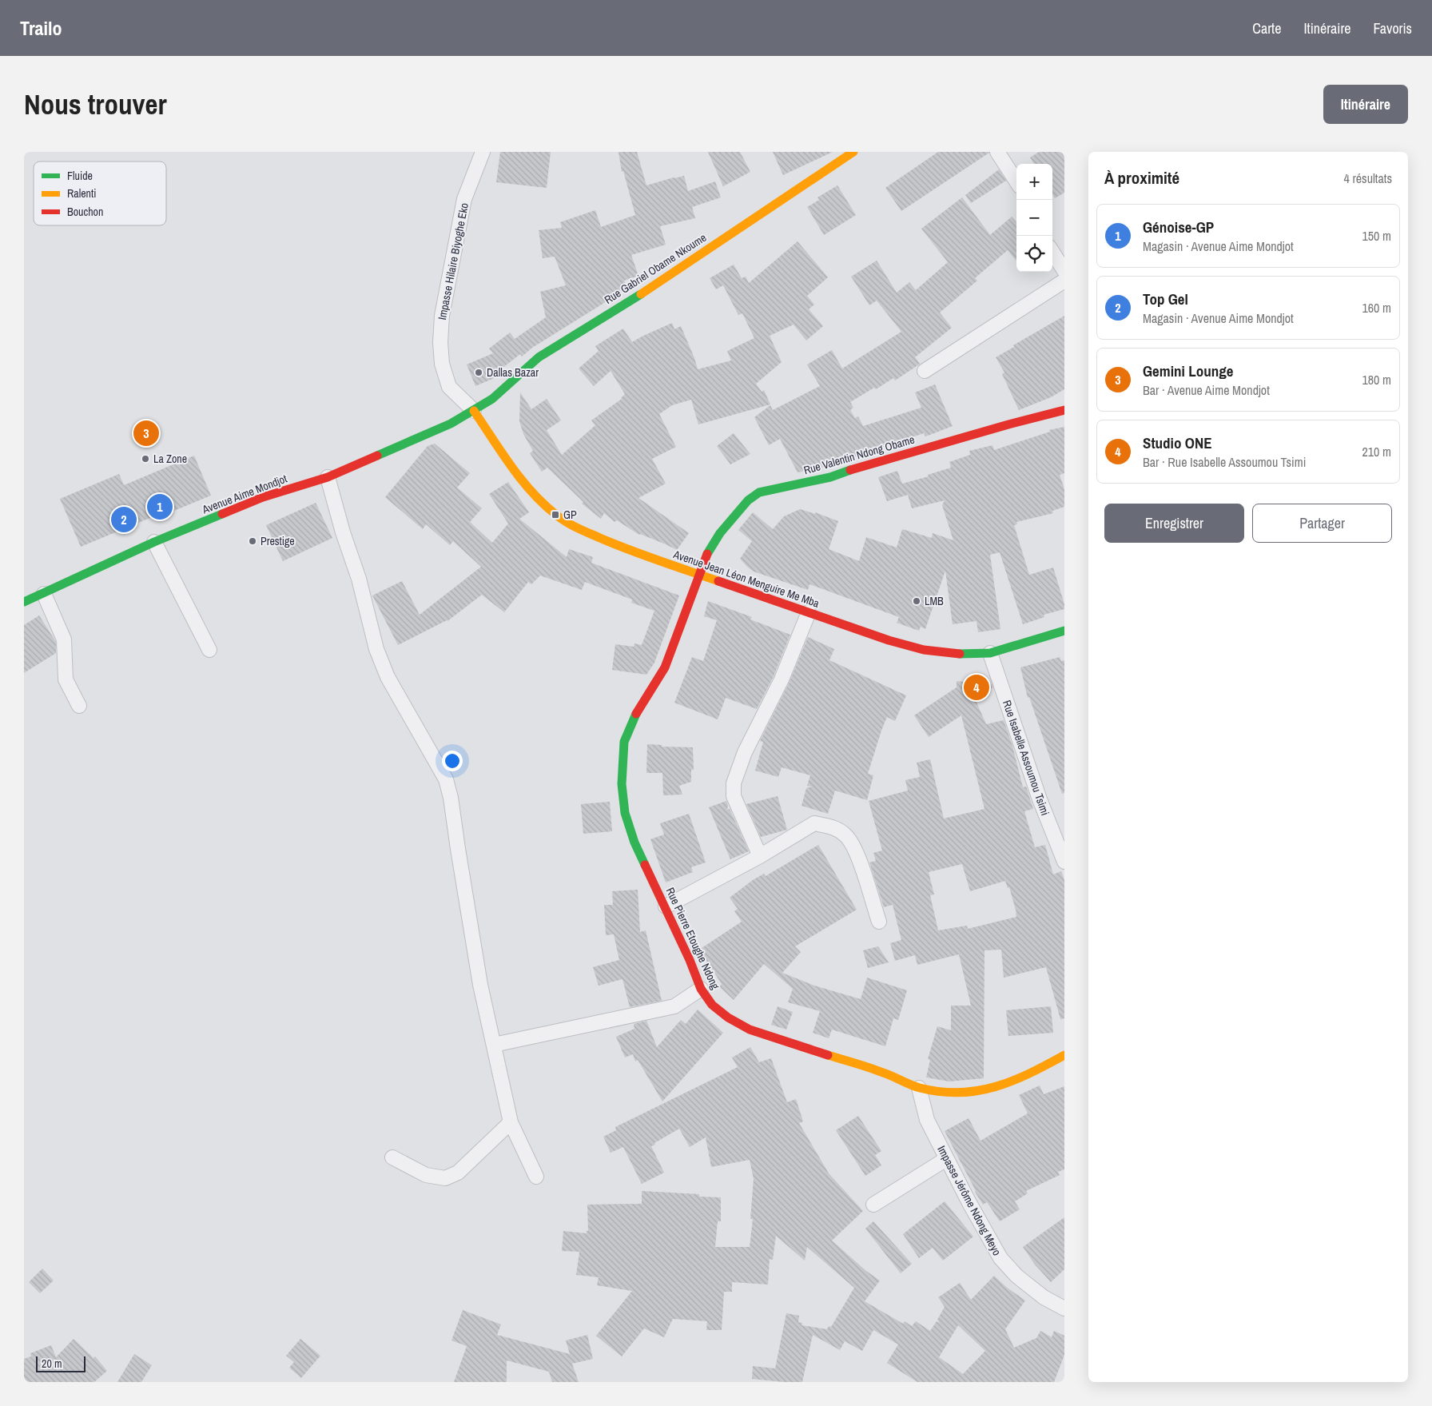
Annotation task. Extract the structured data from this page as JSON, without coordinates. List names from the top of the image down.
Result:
{
  "streets": {
    "street": [
      "Impasse Hilaire Biyoghe Eko",
      "Rue Gabriel Obame Nkoume",
      "Rue Valentin Ndong Obame",
      "Avenue Aime Mondjot",
      "Avenue Jean Léon Menguire Me Mba",
      "Rue Isabelle Assoumou Tsimi",
      "Rue Pierre Etoughe Ndong",
      "Impasse Jérôme Ndong Meyo"
    ]
  },
  "crossings": [
    ["Impasse Hilaire Biyoghe Eko", "Rue Gabriel Obame Nkoume"],
    ["Impasse Hilaire Biyoghe Eko", "Avenue Aime Mondjot"],
    ["Impasse Hilaire Biyoghe Eko", "Avenue Jean Léon Menguire Me Mba"],
    ["Rue Gabriel Obame Nkoume", "Avenue Aime Mondjot"],
    ["Rue Gabriel Obame Nkoume", "Avenue Jean Léon Menguire Me Mba"],
    ["Rue Valentin Ndong Obame", "Avenue Jean Léon Menguire Me Mba"],
    ["Rue Valentin Ndong Obame", "Rue Pierre Etoughe Ndong"],
    ["Avenue Aime Mondjot", "Avenue Jean Léon Menguire Me Mba"],
    ["Avenue Jean Léon Menguire Me Mba", "Rue Isabelle Assoumou Tsimi"],
    ["Avenue Jean Léon Menguire Me Mba", "Rue Pierre Etoughe Ndong"],
    ["Rue Pierre Etoughe Ndong", "Impasse Jérôme Ndong Meyo"]
  ],
  "places": {
    "other": [
      "Dallas Bazar",
      "La Zone",
      "Prestige",
      "LMB"
    ],
    "transit": ["GP"]
  },
  "legend": ["Fluide", "Ralenti", "Bouchon"],
  "scale_bar": "20 m",
  "page": {
    "header": "Trailo",
    "nav": ["Carte", "Itinéraire", "Favoris"],
    "buttons": [
      "Itinéraire",
      ["Enregistrer", "Partager"]
    ],
    "title": "Nous trouver",
    "heading": ["À proximité", "4 résultats"],
    "map_buttons": ["+", "−"],
    "list": [
      {
        "mark": "1",
        "name": "Génoise-GP",
        "note": "Magasin · Avenue Aime Mondjot",
        "value": "150 m"
      },
      {
        "mark": "2",
        "name": "Top Gel",
        "note": "Magasin · Avenue Aime Mondjot",
        "value": "160 m"
      },
      {
        "mark": "3",
        "name": "Gemini Lounge",
        "note": "Bar · Avenue Aime Mondjot",
        "value": "180 m"
      },
      {
        "mark": "4",
        "name": "Studio ONE",
        "note": "Bar · Rue Isabelle Assoumou Tsimi",
        "value": "210 m"
      }
    ],
    "pins": [
      "3",
      "1",
      "2",
      "4"
    ],
    "scale": "20 m"
  }
}
